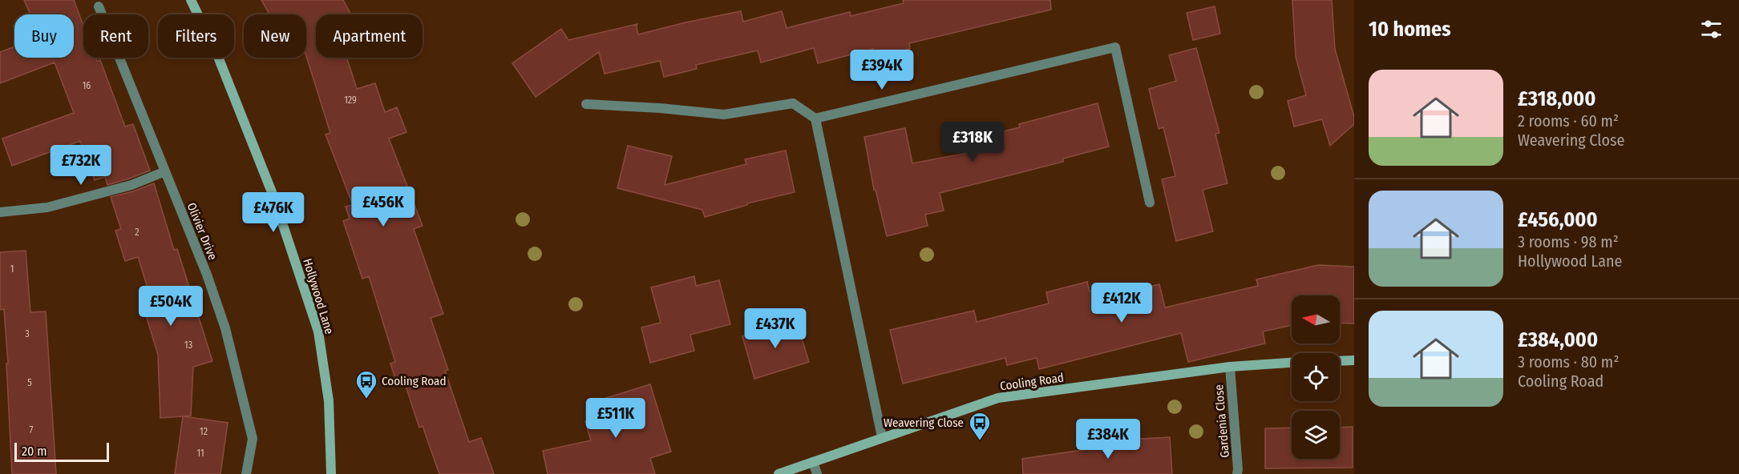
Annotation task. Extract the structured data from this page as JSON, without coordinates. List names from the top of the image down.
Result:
{
  "streets": {
    "main road": ["Hollywood Lane", "Cooling Road"],
    "street": ["Olivier Drive", "Gardenia Close"]
  },
  "crossings": [
    ["Cooling Road", "Gardenia Close"]
  ],
  "places": {
    "bus stop": ["Cooling Road", "Weavering Close"]
  },
  "house_numbers": [
    "16",
    "129",
    "2",
    "1",
    "3",
    "13",
    "5",
    "7",
    "12",
    "11"
  ],
  "scale_bar": "20 m",
  "north": "left",
  "page": {
    "heading": "10 homes",
    "chip": [
      "Buy",
      "Rent",
      "Filters",
      "New",
      "Apartment"
    ],
    "price": [
      "£394K",
      "£318K",
      "£732K",
      "£456K",
      "£476K",
      "£412K",
      "£504K",
      "£437K",
      "£511K",
      "£384K"
    ],
    "list": [
      {
        "name": "£318,000",
        "note": "2 rooms · 60 m² · Weavering Close"
      },
      {
        "name": "£456,000",
        "note": "3 rooms · 98 m² · Hollywood Lane"
      },
      {
        "name": "£384,000",
        "note": "3 rooms · 80 m² · Cooling Road"
      }
    ],
    "scale": "20 m"
  }
}
